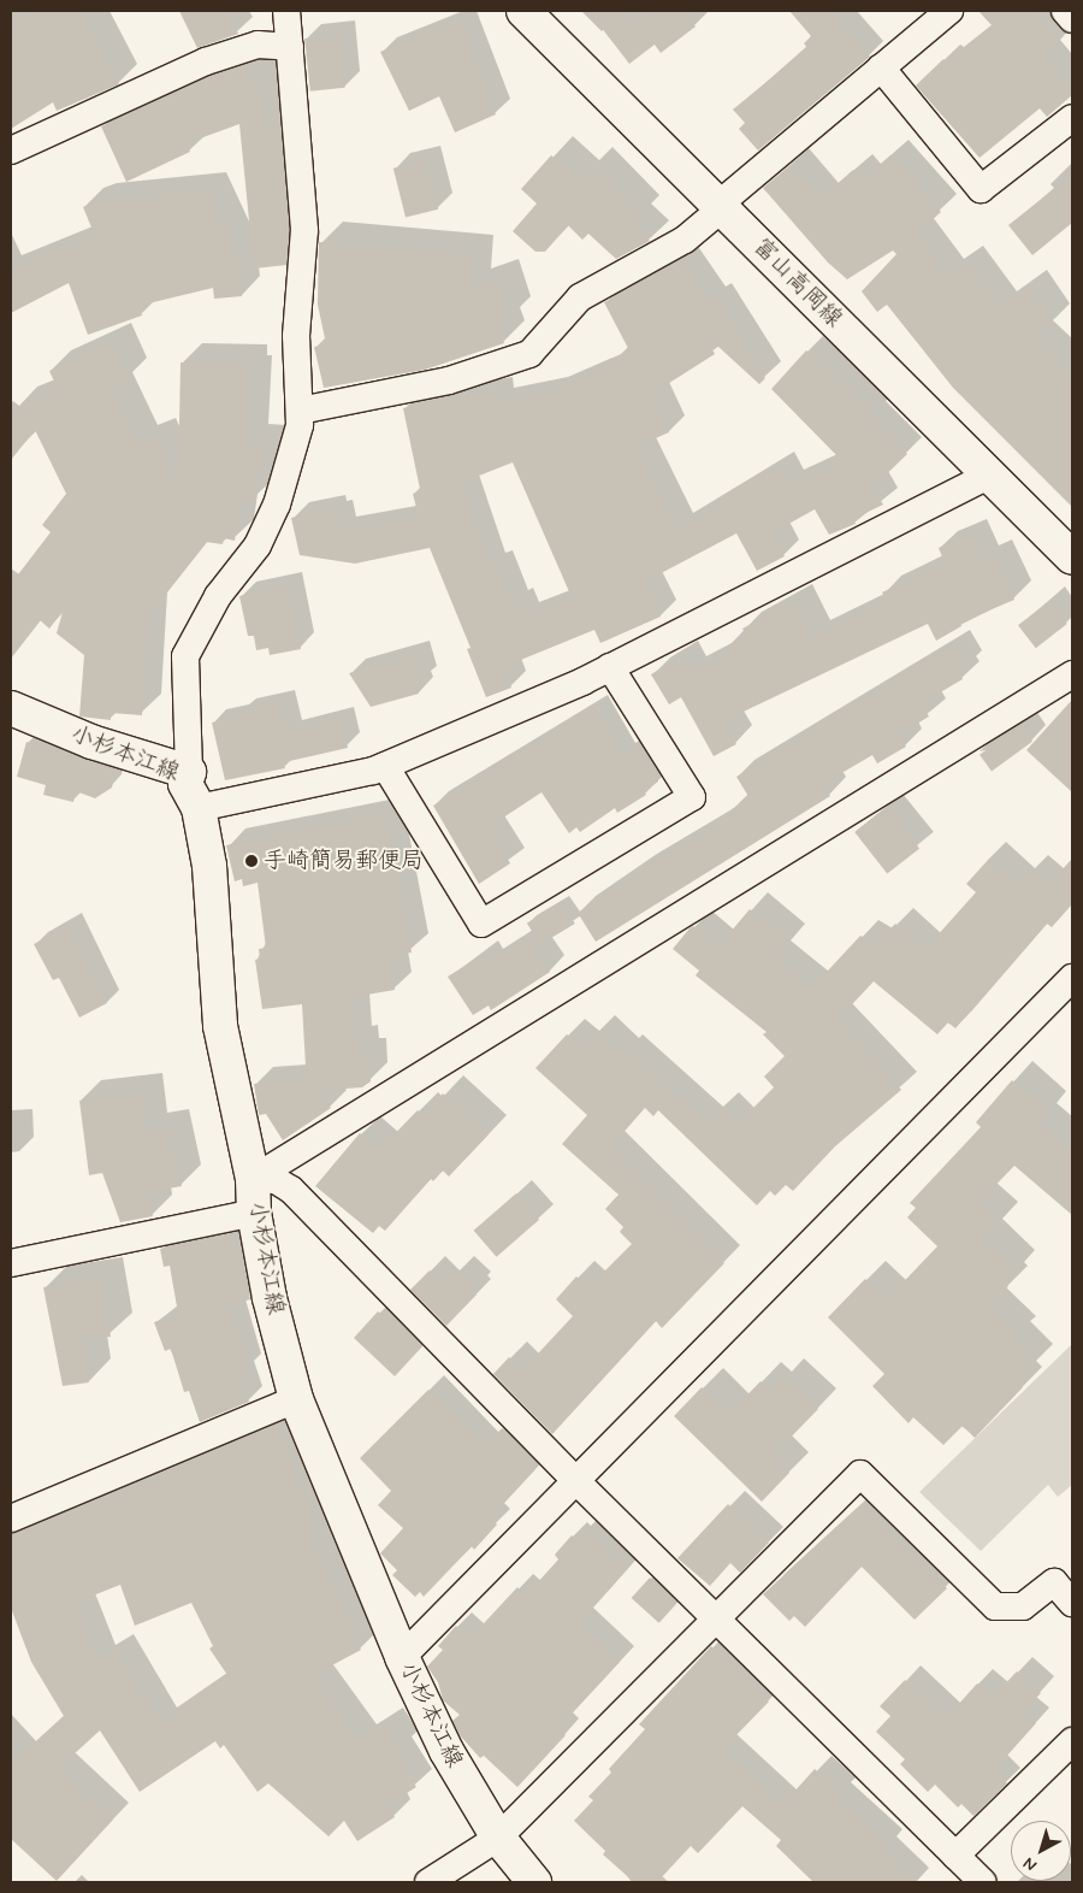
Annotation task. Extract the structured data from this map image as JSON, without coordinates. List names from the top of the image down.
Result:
{
  "streets": {
    "main road": ["富山高岡線", "小杉本江線"]
  },
  "places": ["手崎簡易郵便局"],
  "north": "bottom left"
}
